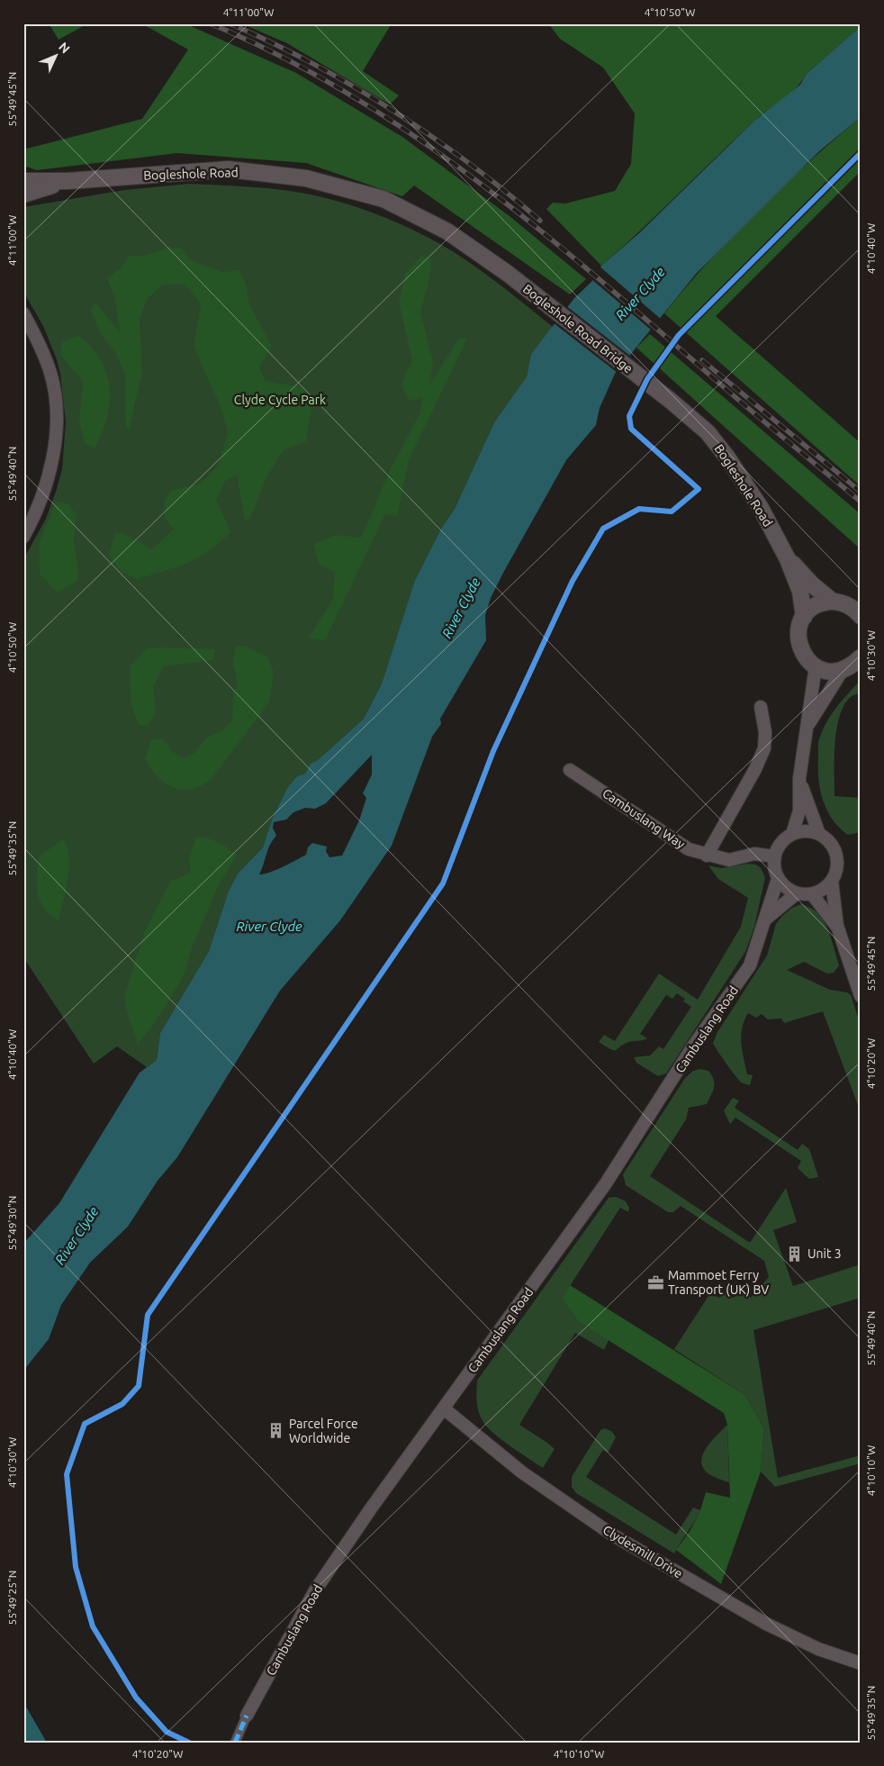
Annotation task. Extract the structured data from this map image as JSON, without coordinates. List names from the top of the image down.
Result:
{
  "streets": {
    "street": [
      "Bogleshole Road",
      "Bogleshole Road Bridge",
      "Cambuslang Way",
      "Cambuslang Road",
      "Clydesmill Drive"
    ]
  },
  "crossings": [
    ["Bogleshole Road", "Bogleshole Road Bridge"],
    ["Cambuslang Way", "Cambuslang Road"],
    ["Cambuslang Road", "Clydesmill Drive"]
  ],
  "water": ["River Clyde"],
  "parks": ["Clyde Cycle Park"],
  "places": {
    "building": ["Unit 3", "Parcel Force Worldwide"],
    "office": ["Mammoet Ferry Transport (UK) BV"]
  },
  "north": "top right",
  "coordinates": [
    "4°11'00\"W",
    "4°10'50\"W",
    "55°49'45\"N",
    "4°10'40\"W",
    "55°49'40\"N",
    "4°10'30\"W",
    "55°49'35\"N",
    "4°10'20\"W",
    "55°49'30\"N",
    "4°10'10\"W",
    "55°49'25\"N"
  ]
}
